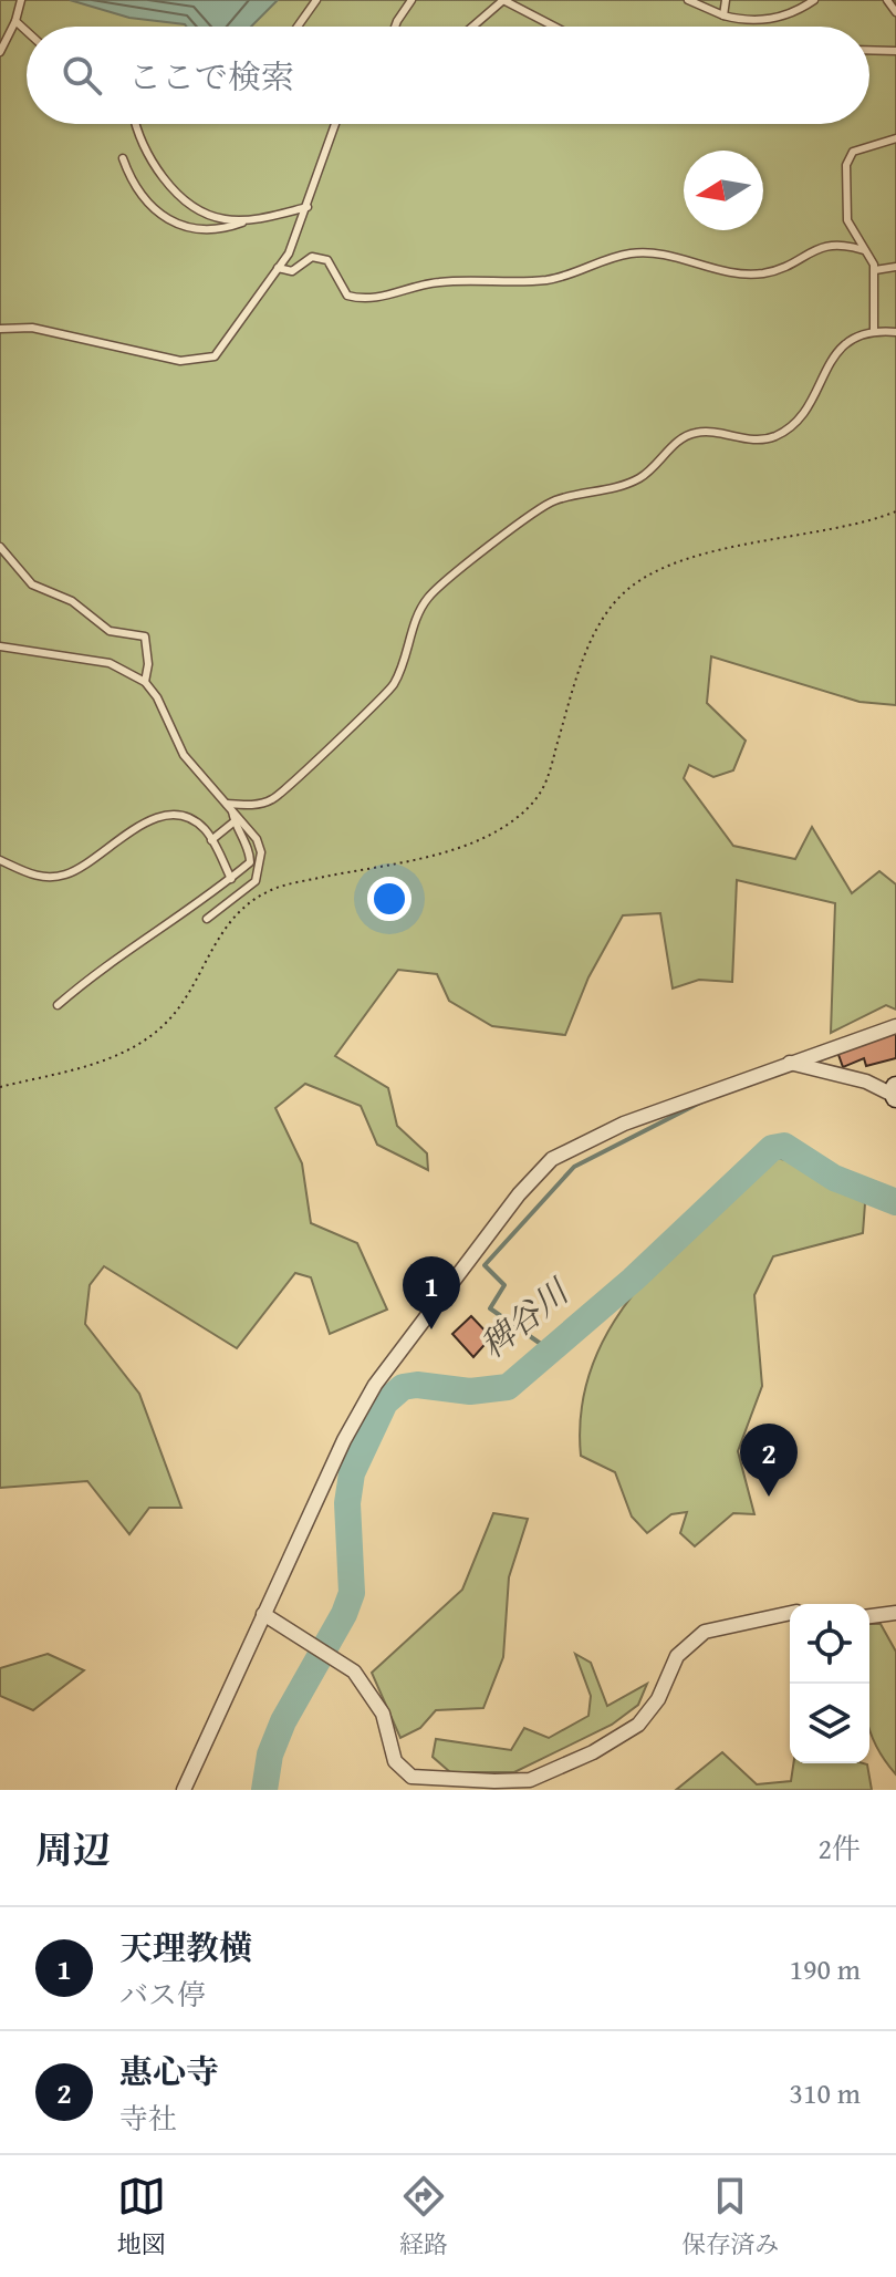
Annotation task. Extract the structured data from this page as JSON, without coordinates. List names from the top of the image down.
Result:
{
  "water": ["稗谷川"],
  "north": "left",
  "page": {
    "search": "ここで検索",
    "pins": ["1", "2"],
    "heading": ["周辺", "2件"],
    "list": [
      {
        "mark": "1",
        "name": "天理教横",
        "note": "バス停",
        "value": "190 m"
      },
      {
        "mark": "2",
        "name": "惠心寺",
        "note": "寺社",
        "value": "310 m"
      }
    ],
    "nav": ["地図", "経路", "保存済み"]
  }
}
